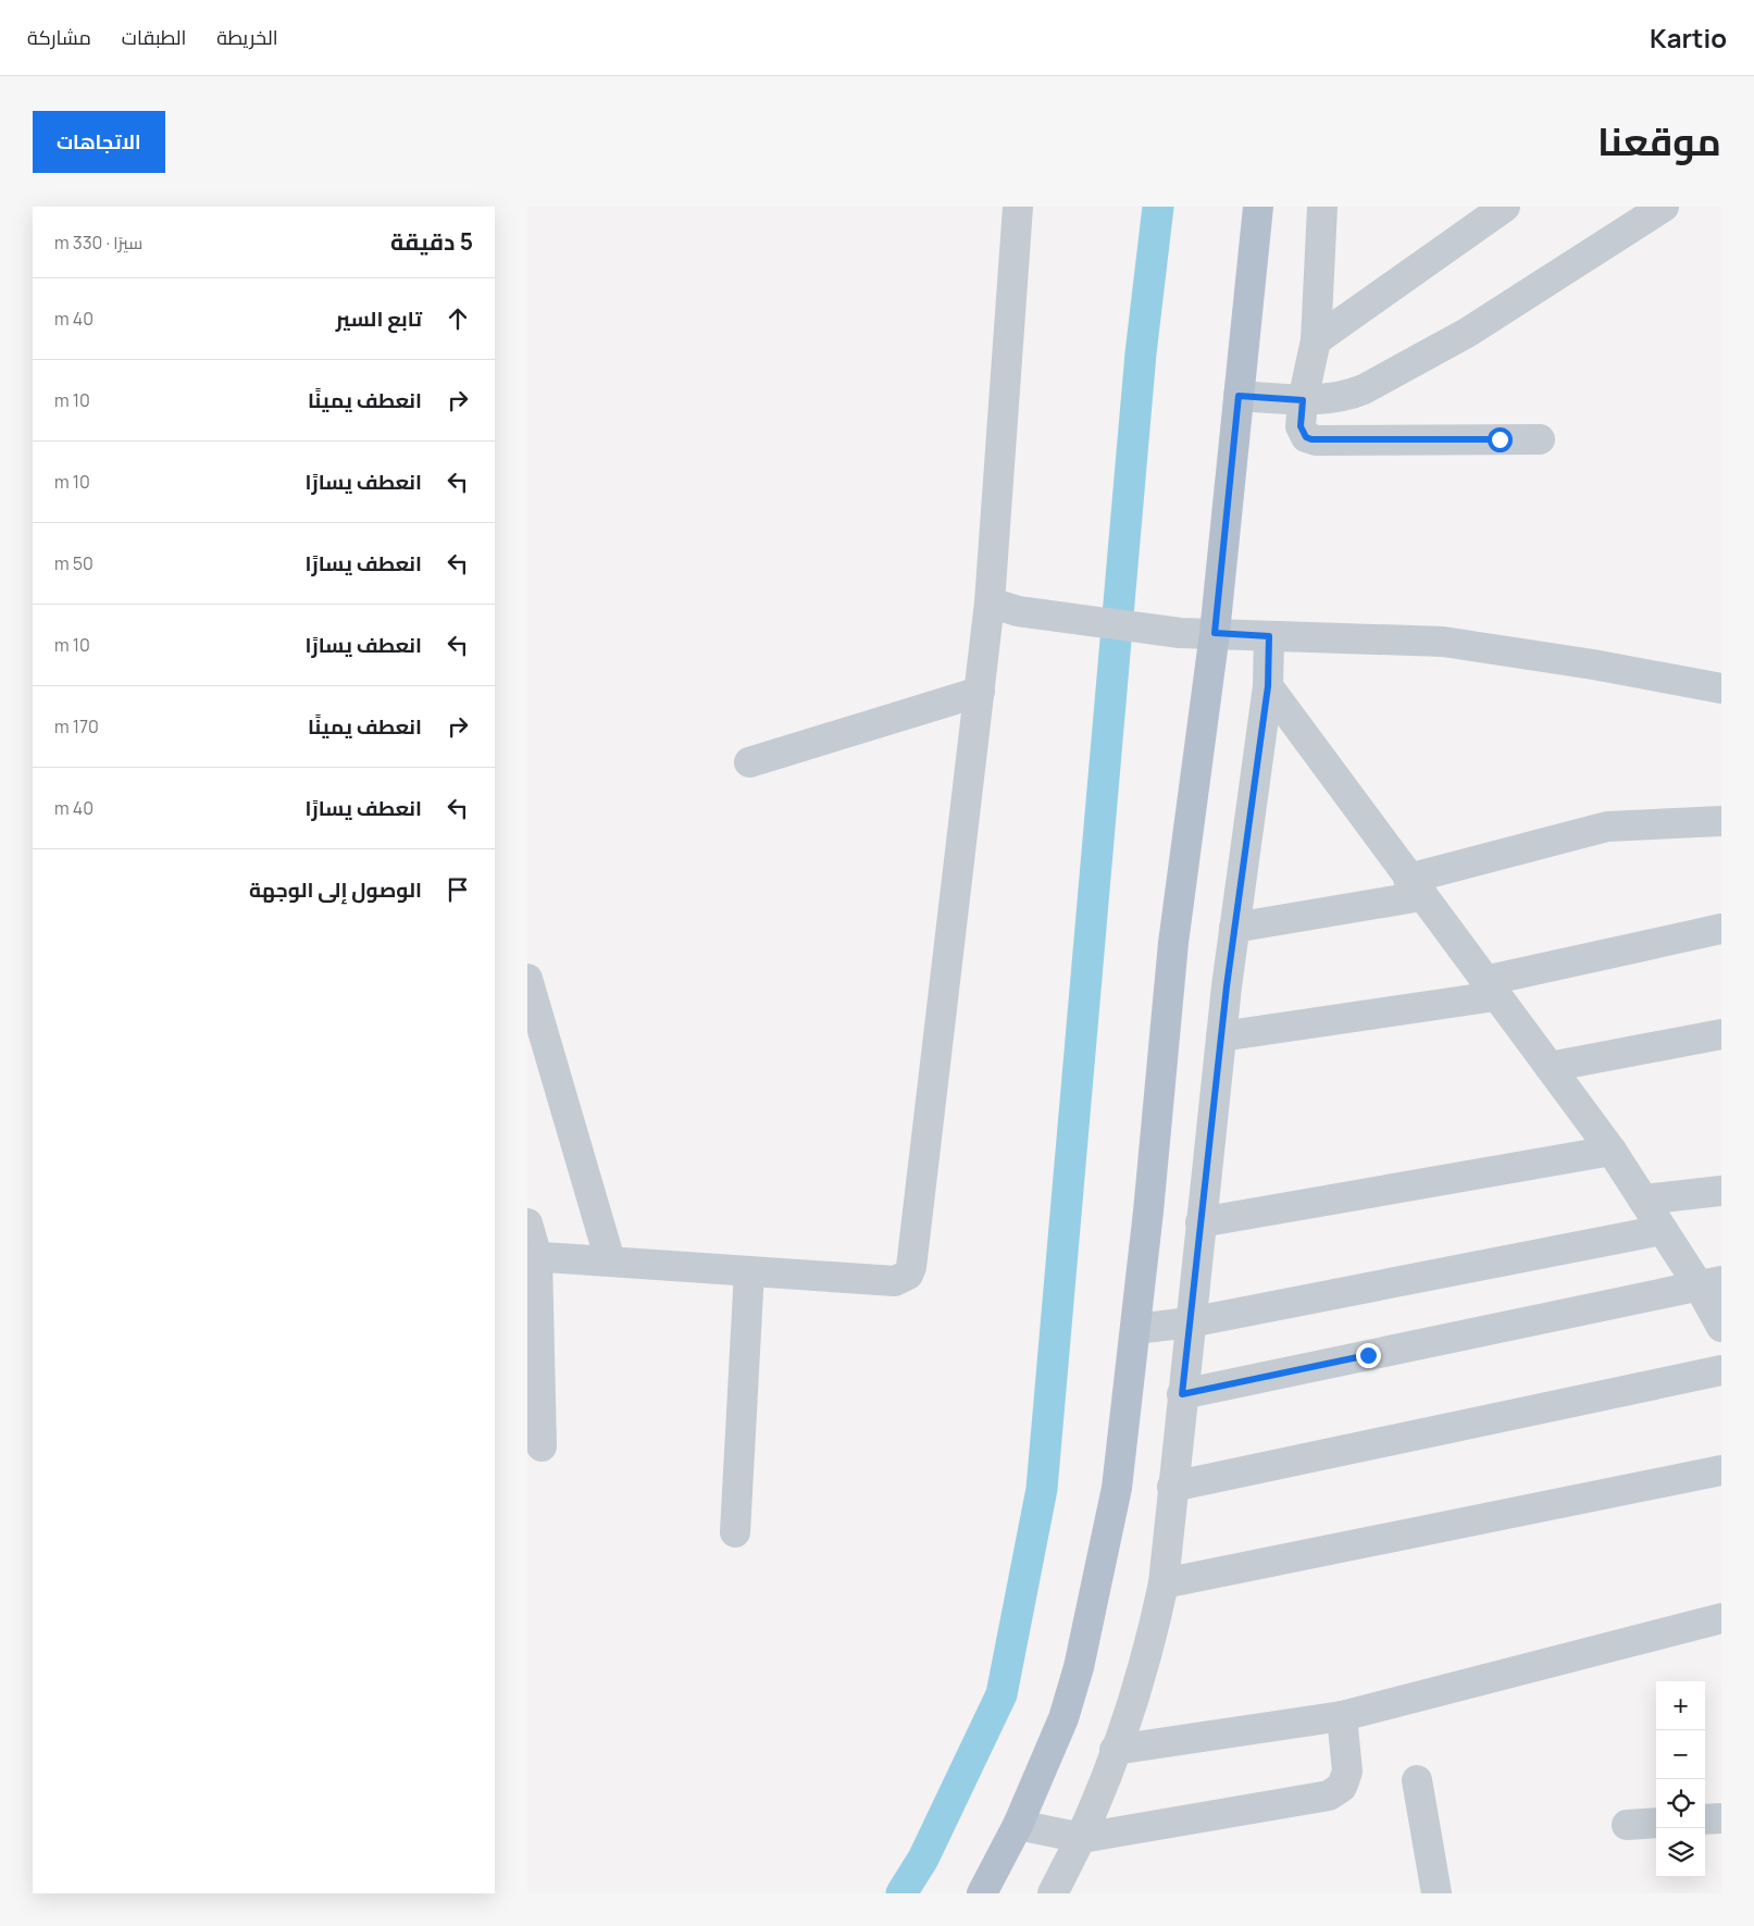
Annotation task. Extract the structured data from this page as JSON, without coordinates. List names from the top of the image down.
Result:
{
  "page": {
    "header": "Kartio",
    "nav": ["الخريطة", "الطبقات", "مشاركة"],
    "title": "موقعنا",
    "buttons": "الاتجاهات",
    "heading": ["5 دقيقة", "سيرًا · 330 m"],
    "list": [
      ["تابع السير", "40 m"],
      ["انعطف يمينًا", "10 m"],
      ["انعطف يسارًا", "10 m"],
      ["انعطف يسارًا", "50 m"],
      ["انعطف يسارًا", "10 m"],
      ["انعطف يمينًا", "170 m"],
      ["انعطف يسارًا", "40 m"],
      "الوصول إلى الوجهة"
    ],
    "map_buttons": ["+", "−"]
  }
}
